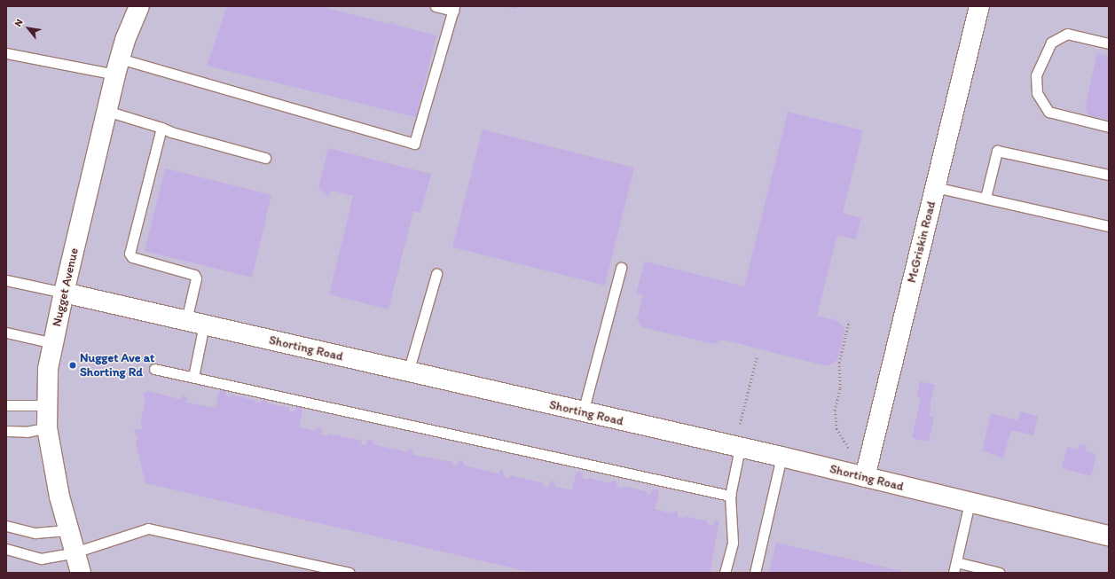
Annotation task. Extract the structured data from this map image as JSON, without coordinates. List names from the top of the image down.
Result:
{
  "streets": {
    "street": ["McGriskin Road", "Nugget Avenue", "Shorting Road"]
  },
  "crossings": [
    ["McGriskin Road", "Shorting Road"],
    ["Nugget Avenue", "Shorting Road"]
  ],
  "places": ["Nugget Ave at Shorting Rd"],
  "north": "top left"
}
